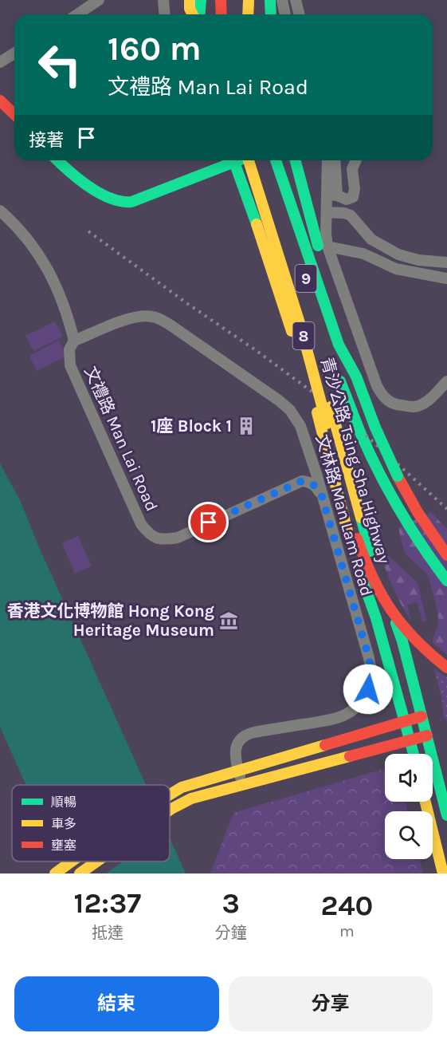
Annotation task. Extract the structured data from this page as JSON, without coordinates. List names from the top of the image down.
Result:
{
  "streets": {
    "main road": ["9", "8", "青沙公路 Tsing Sha Highway"],
    "street": ["文禮路 Man Lai Road", "文林路 Man Lam Road"]
  },
  "crossings": [
    ["9", "青沙公路 Tsing Sha Highway"],
    ["文禮路 Man Lai Road", "文林路 Man Lam Road"]
  ],
  "places": {
    "building": ["1座 Block 1"],
    "museum": ["香港文化博物館 Hong Kong Heritage Museum"]
  },
  "legend": ["順暢", "車多", "壅塞"],
  "page": {
    "turn": ["160 m", "文禮路 Man Lai Road"],
    "then": "接著",
    "eta": [
      "12:37",
      "抵達",
      "3",
      "分鐘",
      "240",
      "m"
    ],
    "buttons": ["結束", "分享"]
  }
}
